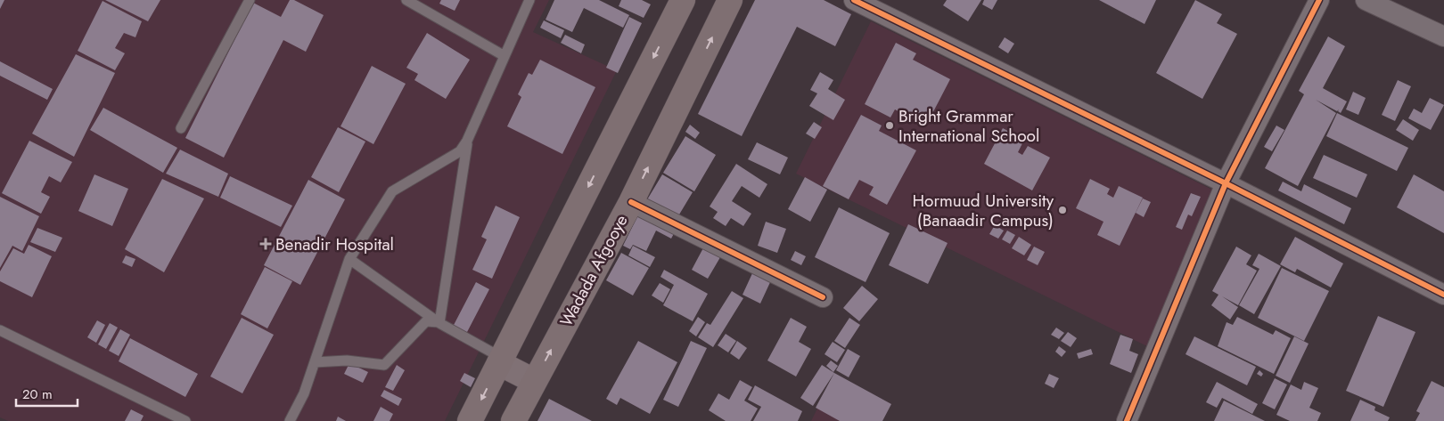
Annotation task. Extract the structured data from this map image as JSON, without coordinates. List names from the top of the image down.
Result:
{
  "streets": {
    "highway": ["Wadada Afgooye"]
  },
  "places": {
    "other": ["Bright Grammar International School", "Hormuud University (Banaadir Campus)"],
    "health": ["Benadir Hospital"]
  },
  "scale_bar": "20 m"
}
